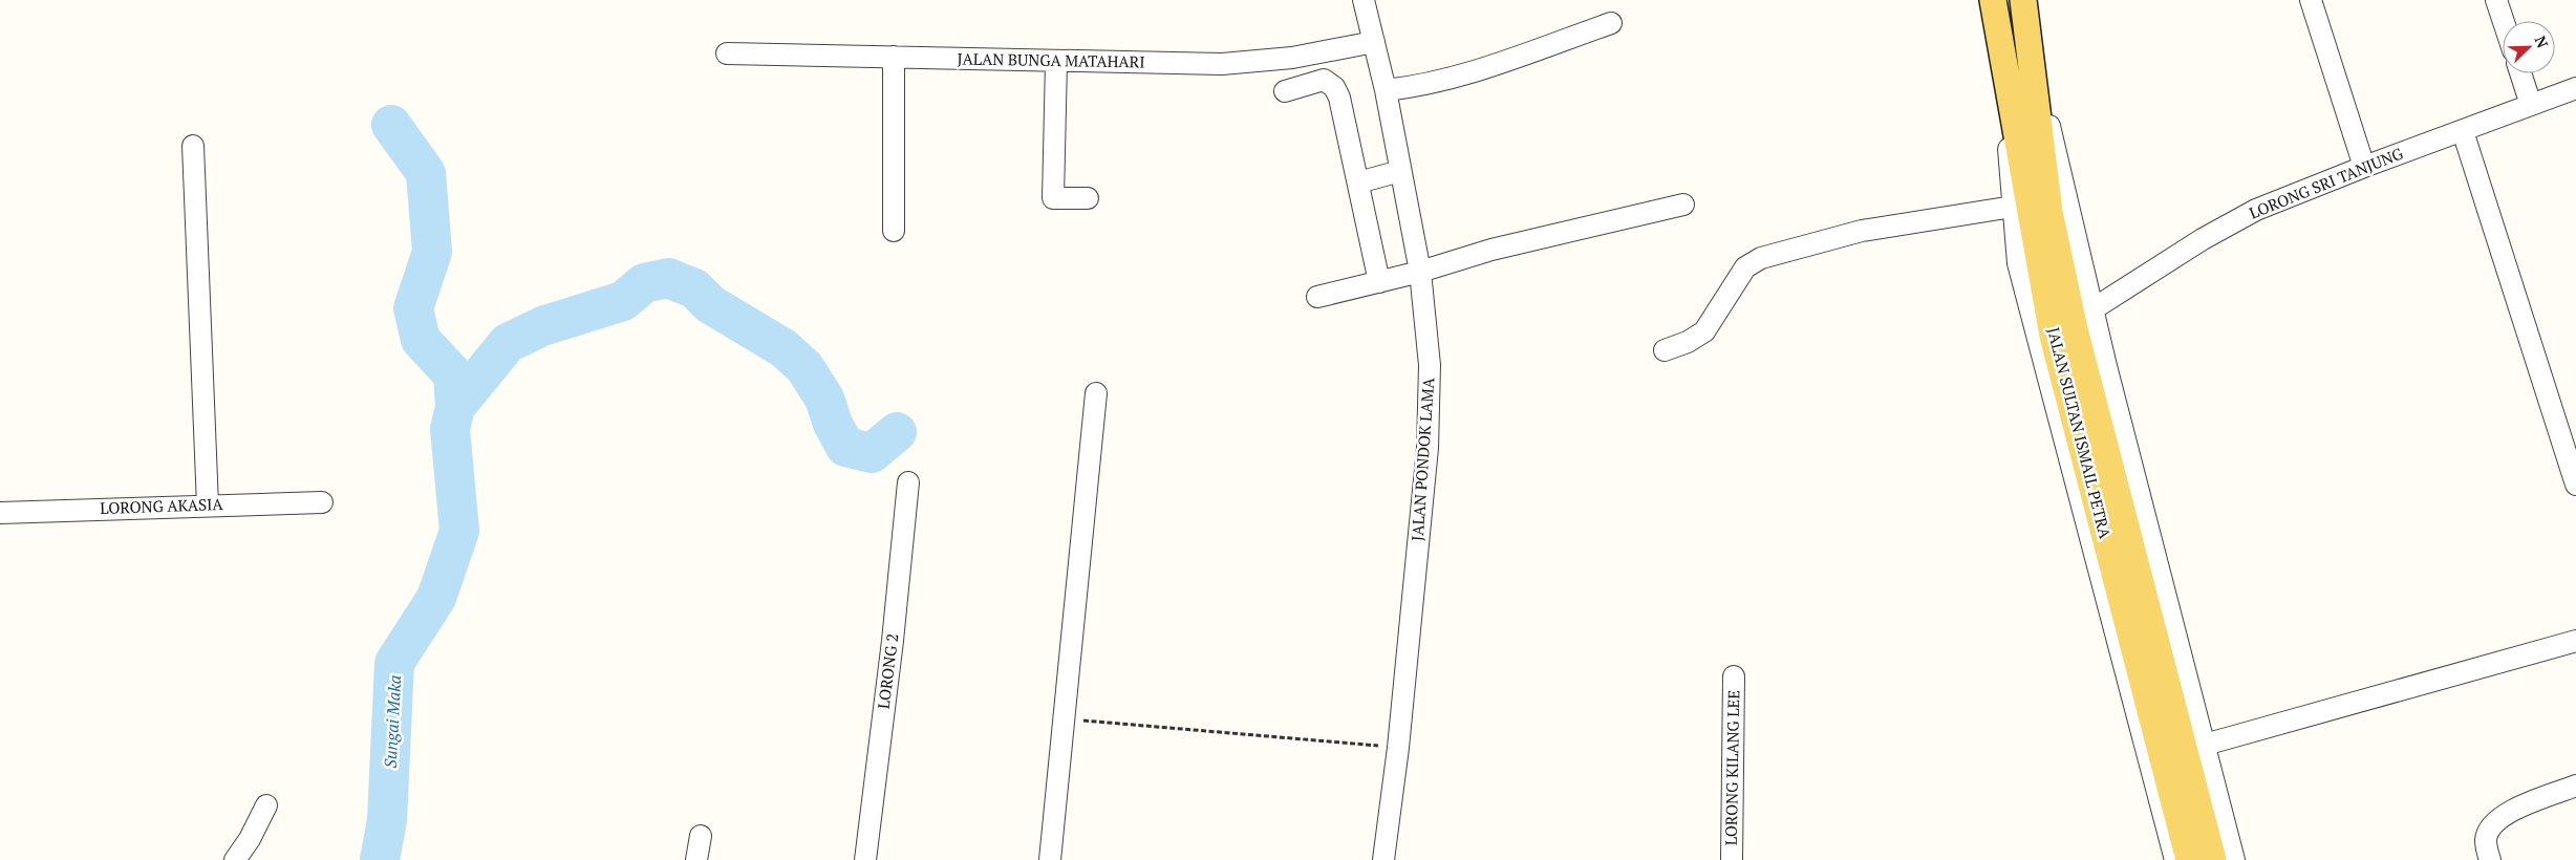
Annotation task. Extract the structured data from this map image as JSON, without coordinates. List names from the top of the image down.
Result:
{
  "streets": {
    "main road": ["JALAN SULTAN ISMAIL PETRA"],
    "street": [
      "JALAN BUNGA MATAHARI",
      "LORONG SRI TANJUNG",
      "JALAN PONDOK LAMA",
      "LORONG AKASIA",
      "LORONG 2",
      "LORONG KILANG LEE"
    ]
  },
  "crossings": [
    ["JALAN BUNGA MATAHARI", "JALAN PONDOK LAMA"]
  ],
  "water": ["Sungai Maka"],
  "north": "top right"
}
